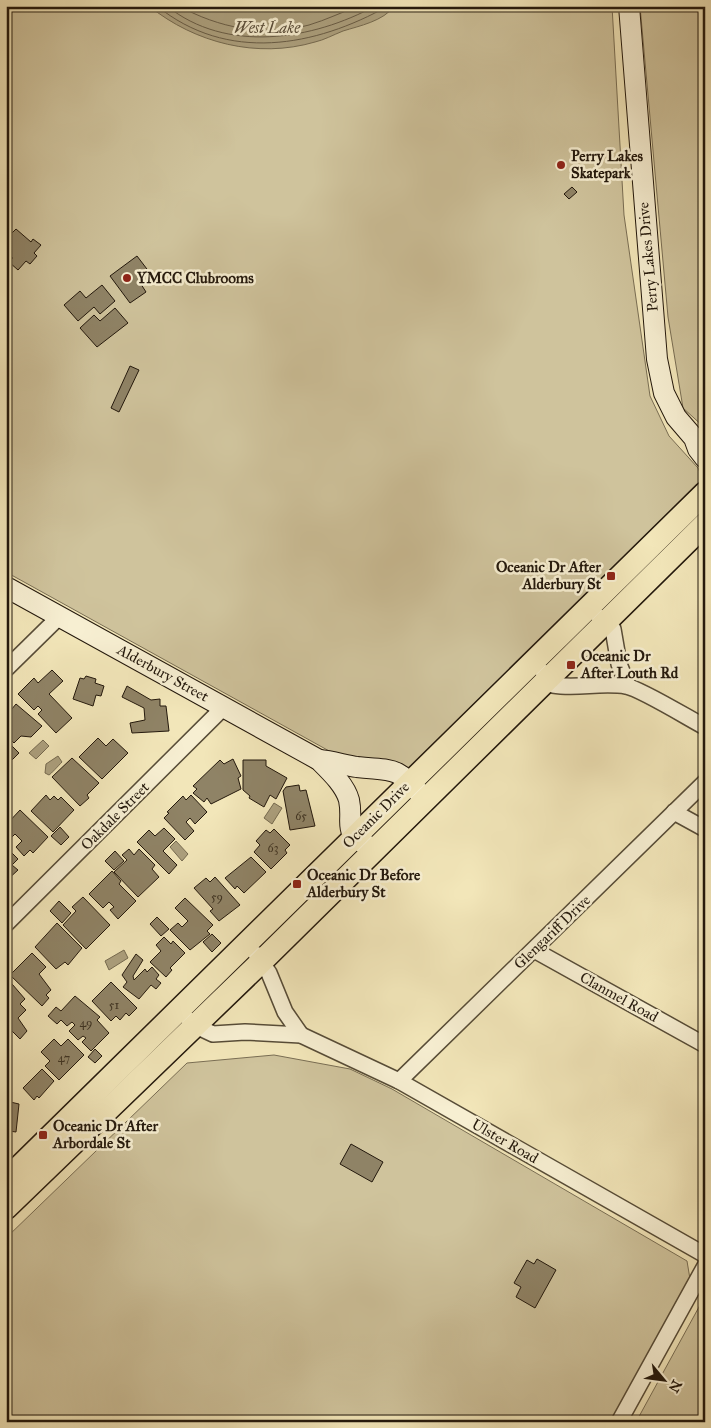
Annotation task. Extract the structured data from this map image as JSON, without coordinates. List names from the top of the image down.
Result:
{
  "streets": {
    "main road": ["Oceanic Drive"],
    "street": [
      "Perry Lakes Drive",
      "Alderbury Street",
      "Oakdale Street",
      "Glengariff Drive",
      "Clanmel Road",
      "Ulster Road"
    ]
  },
  "crossings": [
    ["Alderbury Street", "Oceanic Drive"],
    ["Alderbury Street", "Oakdale Street"],
    ["Oceanic Drive", "Ulster Road"],
    ["Glengariff Drive", "Clanmel Road"],
    ["Glengariff Drive", "Ulster Road"]
  ],
  "water": ["West Lake"],
  "places": {
    "other": ["Perry Lakes Skatepark", "YMCC Clubrooms"],
    "transit": [
      "Oceanic Dr After Alderbury St",
      "Oceanic Dr After Louth Rd",
      "Oceanic Dr Before Alderbury St",
      "Oceanic Dr After Arbordale St"
    ]
  },
  "house_numbers": [
    "65",
    "63",
    "59",
    "51",
    "49",
    "47"
  ],
  "north": "bottom right"
}
